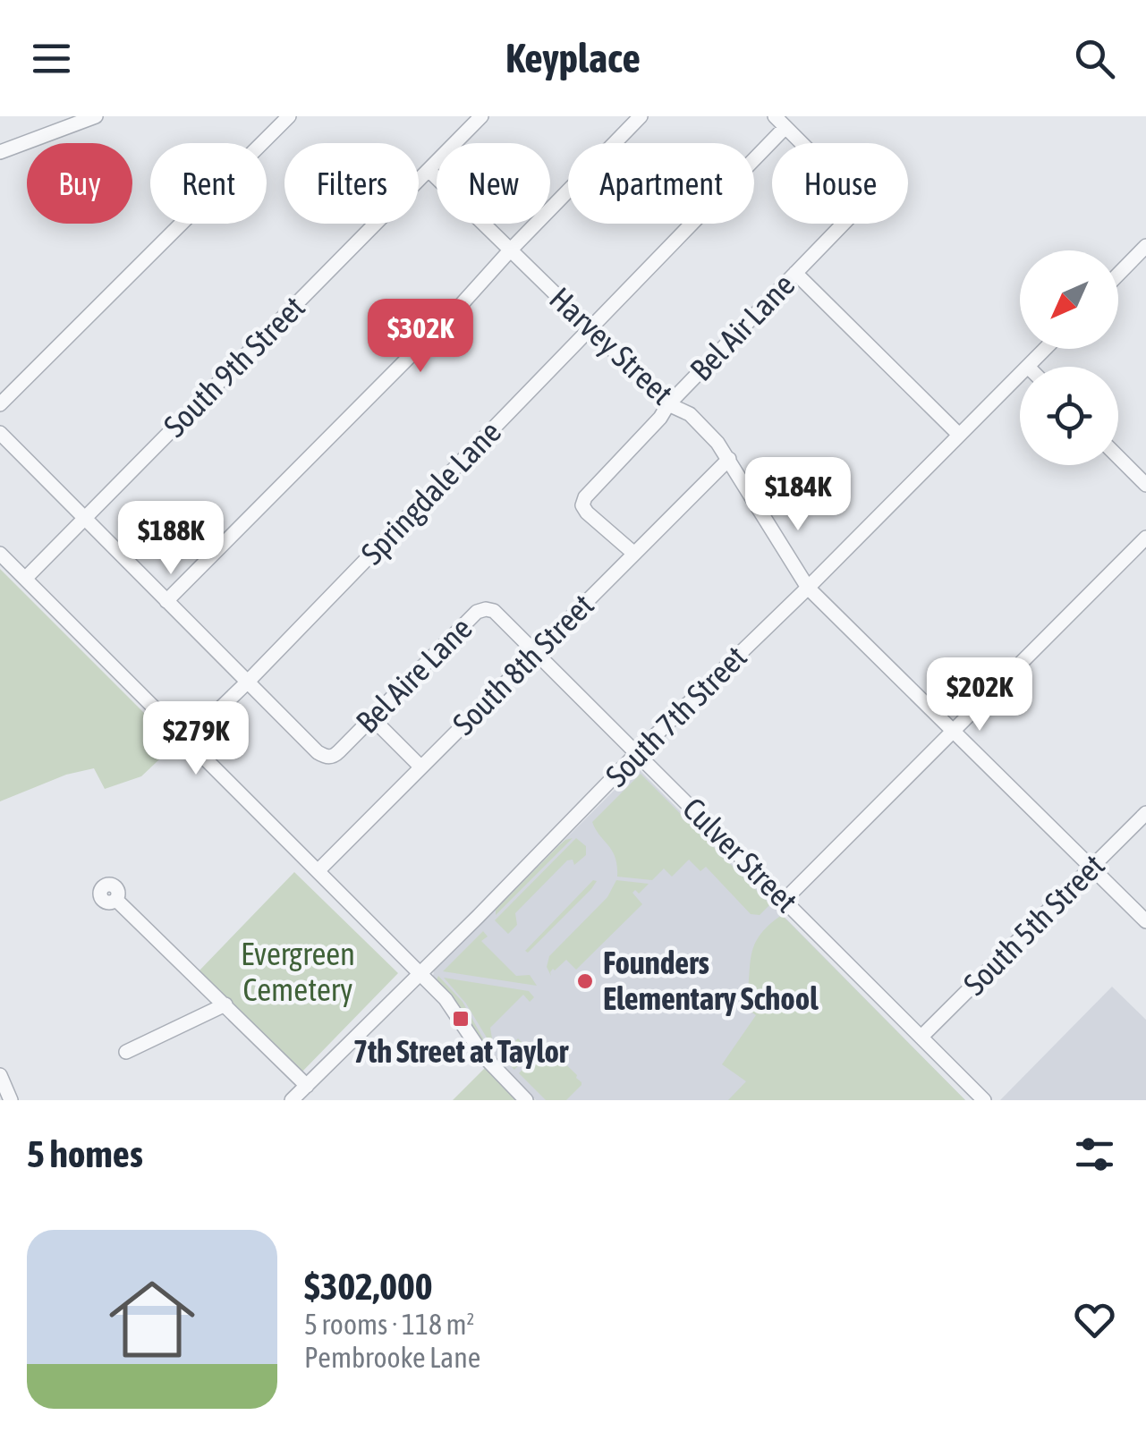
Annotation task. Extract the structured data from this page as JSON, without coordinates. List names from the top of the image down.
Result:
{
  "streets": {
    "street": [
      "Bel Air Lane",
      "Harvey Street",
      "South 9th Street",
      "Springdale Lane",
      "South 8th Street",
      "Bel Aire Lane",
      "South 7th Street",
      "Culver Street",
      "South 5th Street"
    ]
  },
  "crossings": [
    ["Bel Air Lane", "Harvey Street"],
    ["Bel Air Lane", "Springdale Lane"],
    ["Bel Air Lane", "South 8th Street"],
    ["Harvey Street", "South 9th Street"],
    ["Harvey Street", "Springdale Lane"],
    ["Harvey Street", "South 8th Street"],
    ["Harvey Street", "South 7th Street"],
    ["Harvey Street", "South 5th Street"],
    ["Springdale Lane", "Bel Aire Lane"],
    ["South 8th Street", "Culver Street"],
    ["Bel Aire Lane", "Culver Street"],
    ["South 7th Street", "Culver Street"],
    ["Culver Street", "South 5th Street"]
  ],
  "parks": ["Evergreen Cemetery"],
  "places": {
    "other": ["Founders Elementary School"],
    "transit": ["7th Street at Taylor"]
  },
  "north": "bottom left",
  "page": {
    "header": "Keyplace",
    "chip": [
      "Buy",
      "Rent",
      "Filters",
      "New",
      "Apartment",
      "House"
    ],
    "price": [
      "$302K",
      "$184K",
      "$188K",
      "$202K",
      "$279K"
    ],
    "heading": "5 homes",
    "list": [
      {
        "name": "$302,000",
        "note": "5 rooms · 118 m² · Pembrooke Lane"
      }
    ]
  }
}
